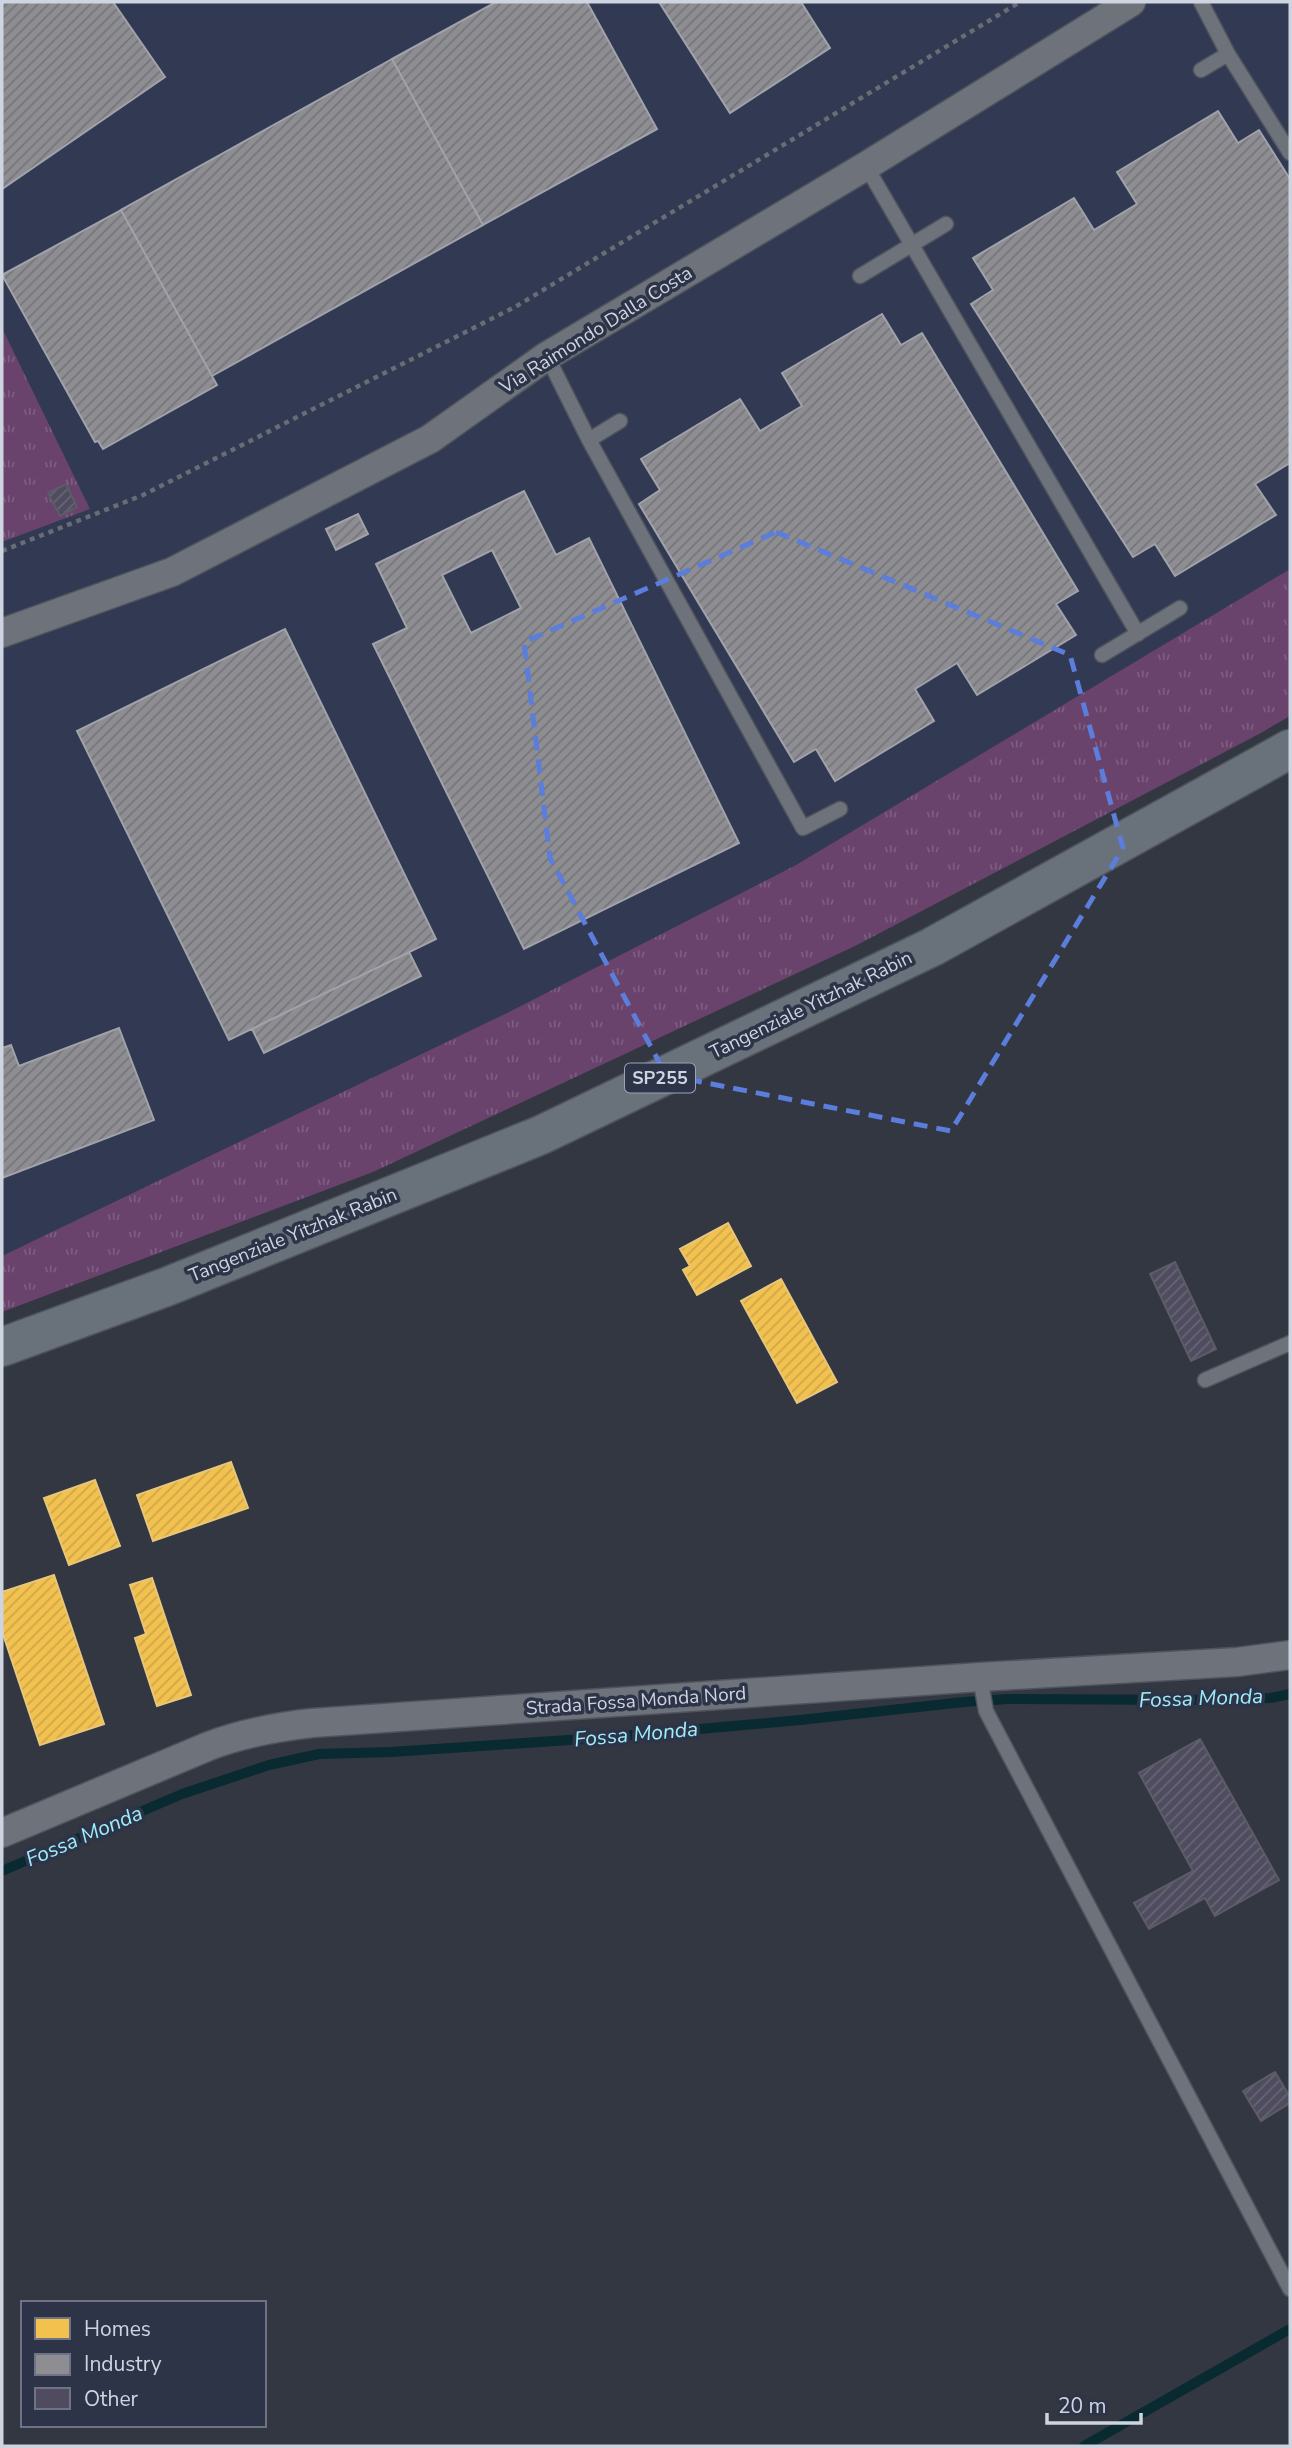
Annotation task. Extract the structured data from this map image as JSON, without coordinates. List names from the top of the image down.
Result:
{
  "streets": {
    "main road": ["Tangenziale Yitzhak Rabin", "SP255"],
    "street": ["Via Raimondo Dalla Costa", "Strada Fossa Monda Nord"]
  },
  "water": ["Fossa Monda"],
  "legend": ["Homes", "Industry", "Other"],
  "scale_bar": "20 m"
}
